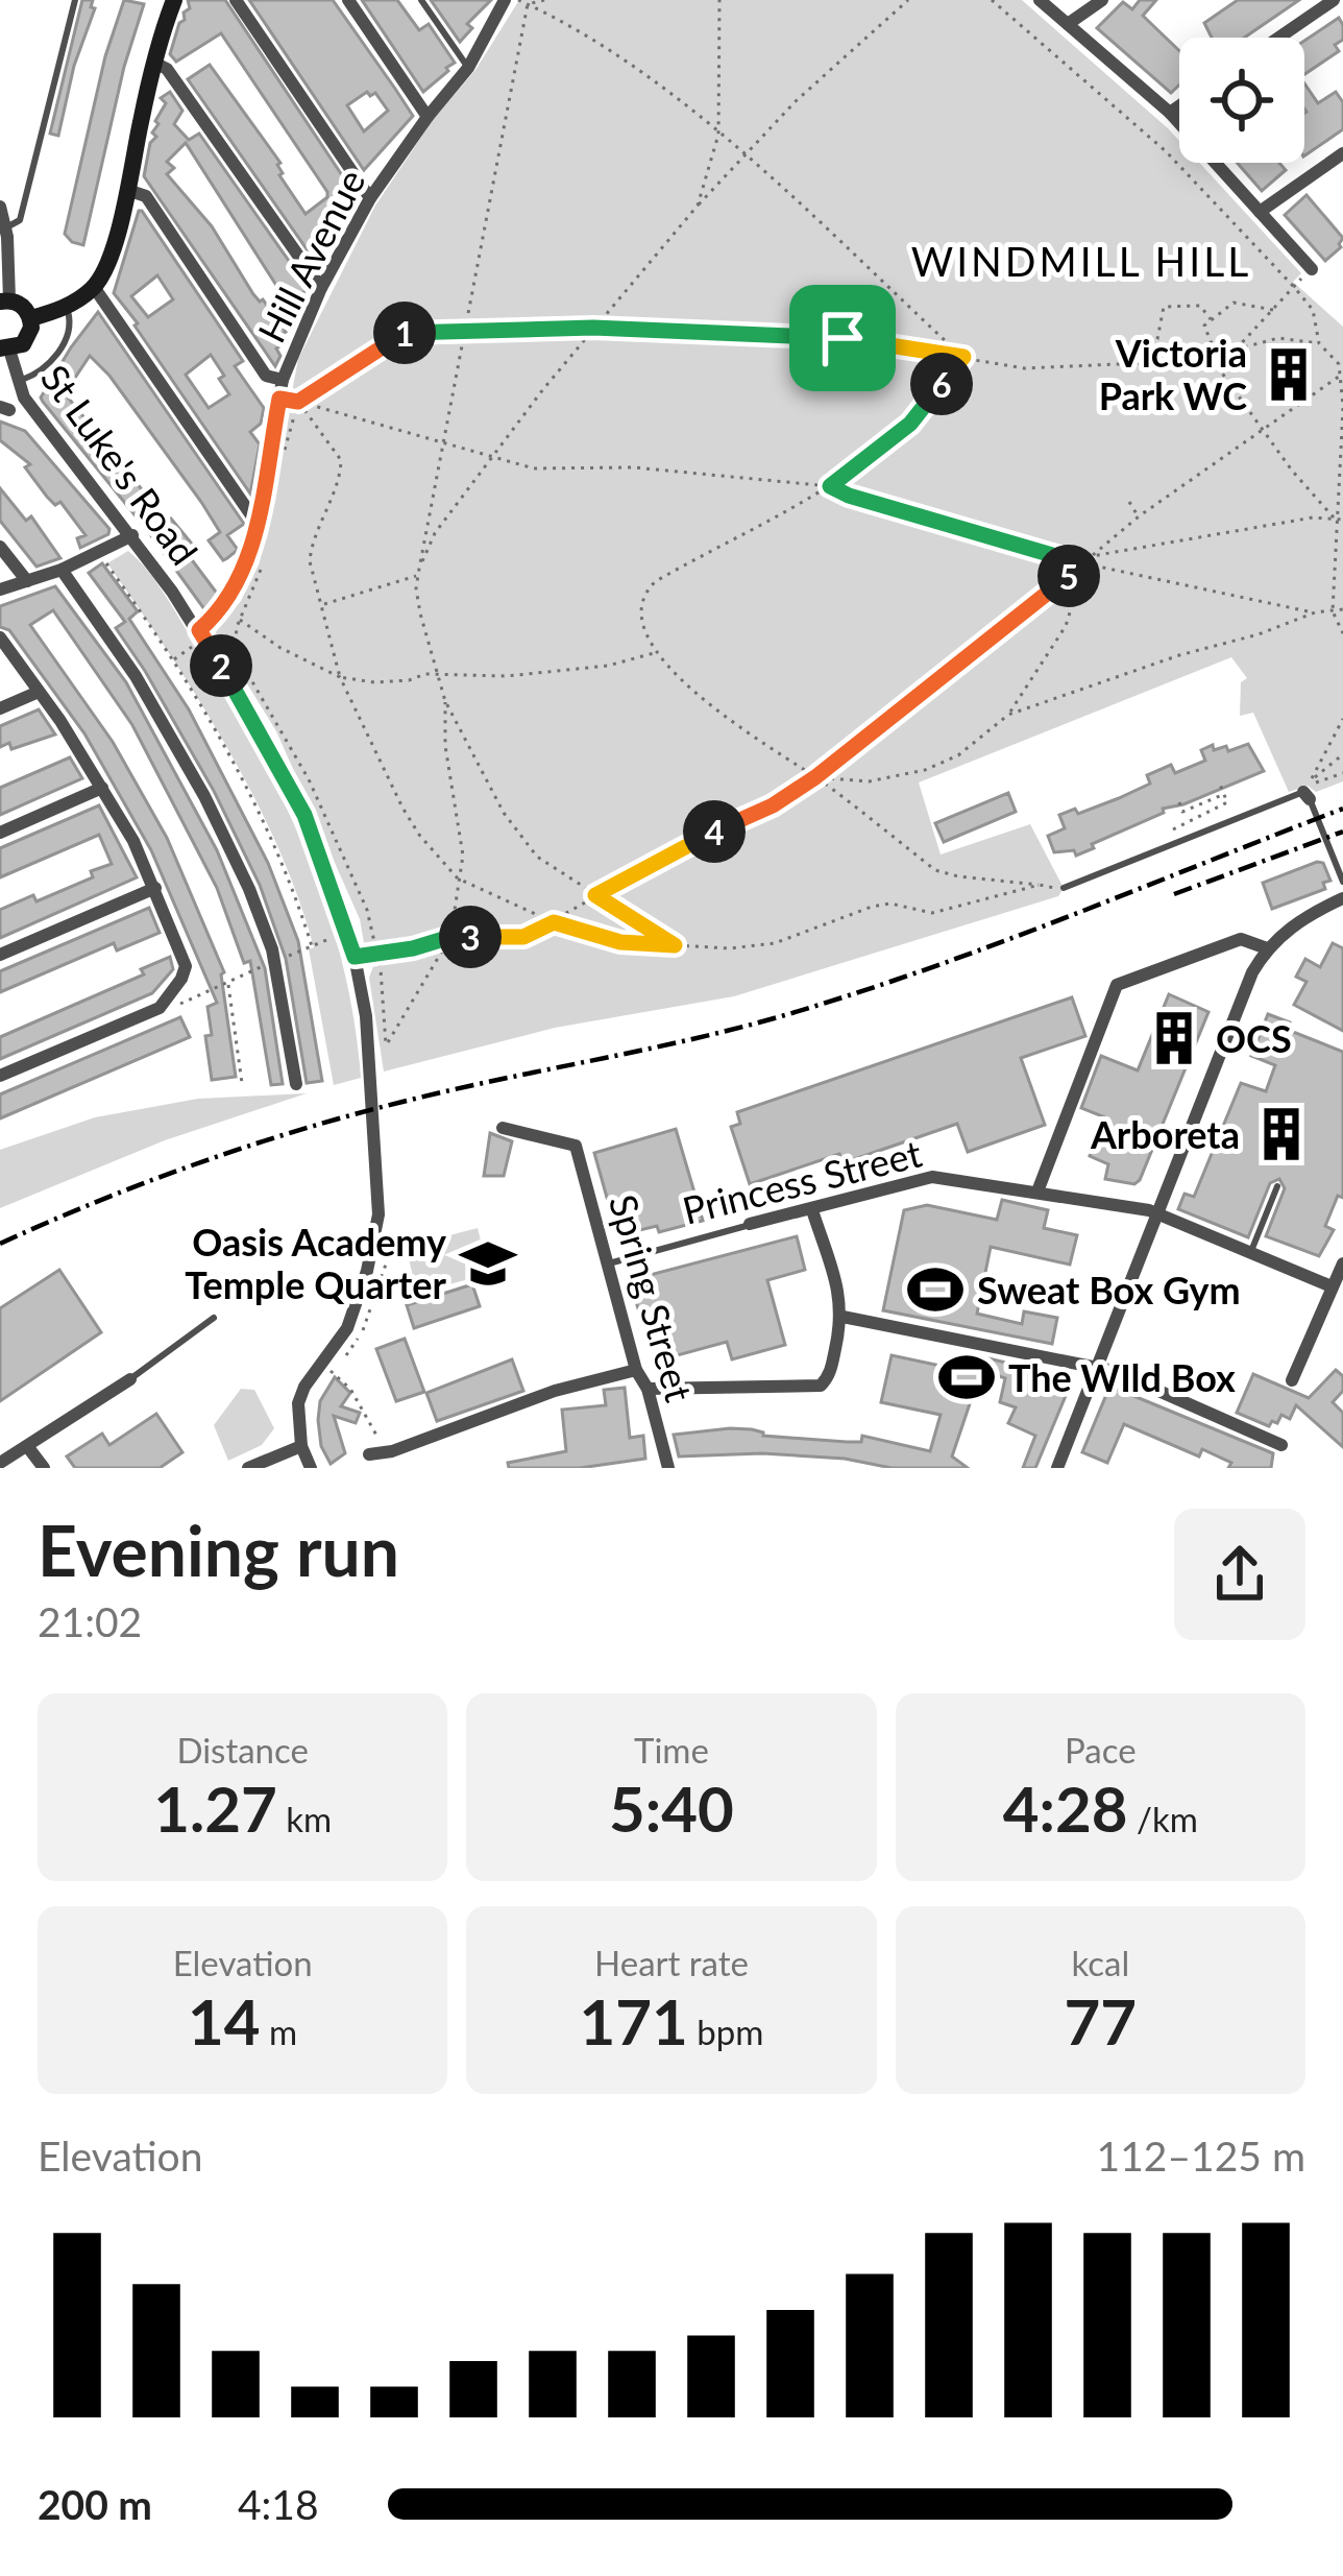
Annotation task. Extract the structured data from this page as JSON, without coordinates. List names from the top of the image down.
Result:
{
  "streets": {
    "street": [
      "Hill Avenue",
      "St Luke's Road",
      "Princess Street",
      "Spring Street"
    ]
  },
  "crossings": [
    ["Hill Avenue", "St Luke's Road"],
    ["Princess Street", "Spring Street"]
  ],
  "districts": ["WINDMILL HILL"],
  "places": {
    "building": ["Victoria Park WC", "OCS", "Arboreta"],
    "school or university": ["Oasis Academy Temple Quarter"],
    "sports": ["Sweat Box Gym", "The WIld Box"]
  },
  "page": {
    "pins": [
      "1",
      "6",
      "5",
      "2",
      "4",
      "3"
    ],
    "heading": ["Evening run", "21:02"],
    "stats": [
      ["Distance", "1.27 km"],
      ["Time", "5:40"],
      ["Pace", "4:28 /km"],
      ["Elevation", "14 m"],
      ["Heart rate", "171 bpm"],
      ["kcal", "77"]
    ],
    "chart": ["Elevation", "112–125 m"],
    "list": [
      {
        "name": "200 m",
        "note": "4:18"
      }
    ]
  }
}
